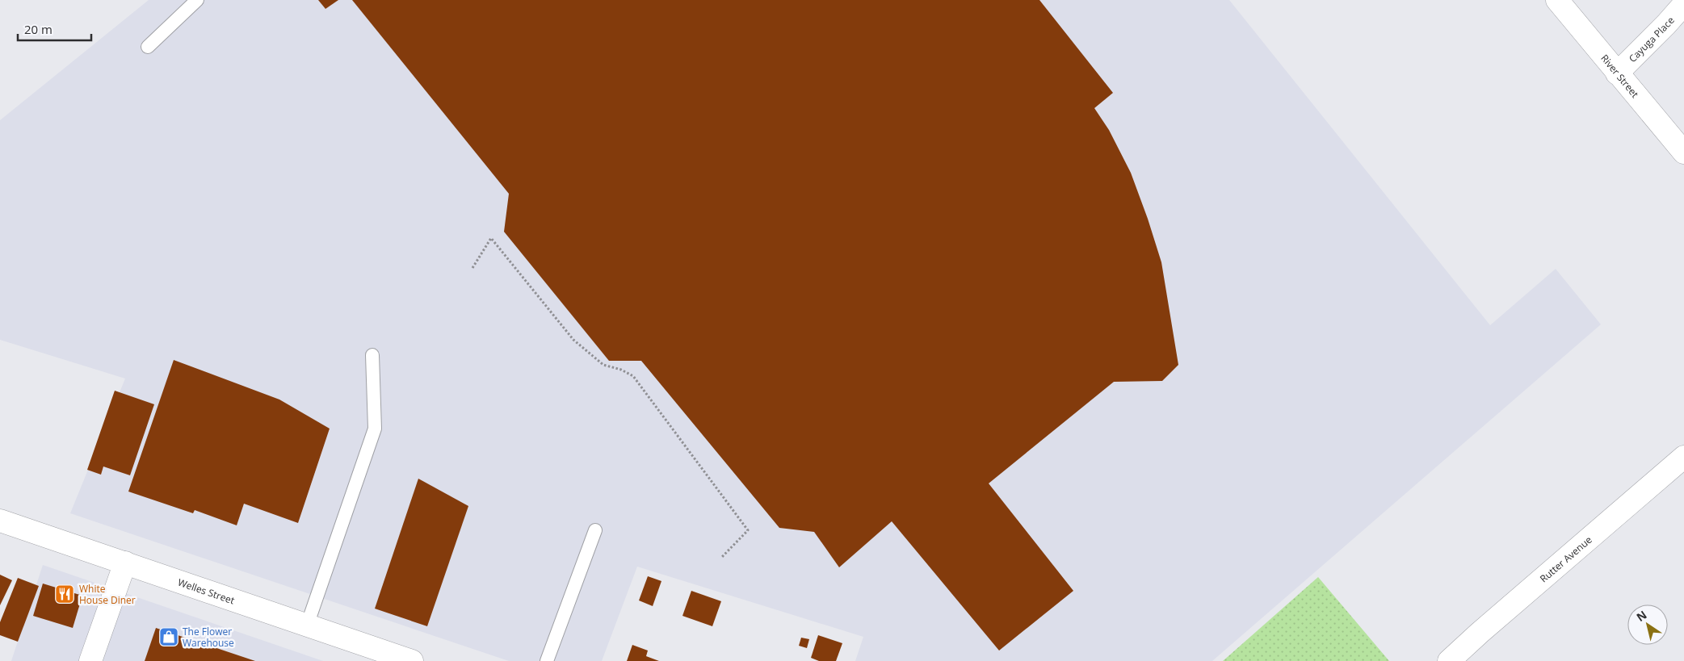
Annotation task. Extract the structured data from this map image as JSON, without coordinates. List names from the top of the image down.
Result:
{
  "streets": {
    "street": [
      "Cayuga Place",
      "River Street",
      "Rutter Avenue",
      "Welles Street"
    ]
  },
  "crossings": [
    ["Cayuga Place", "River Street"]
  ],
  "places": {
    "restaurant": ["White House Diner"],
    "shop": ["The Flower Warehouse"]
  },
  "scale_bar": "20 m",
  "north": "top left"
}
